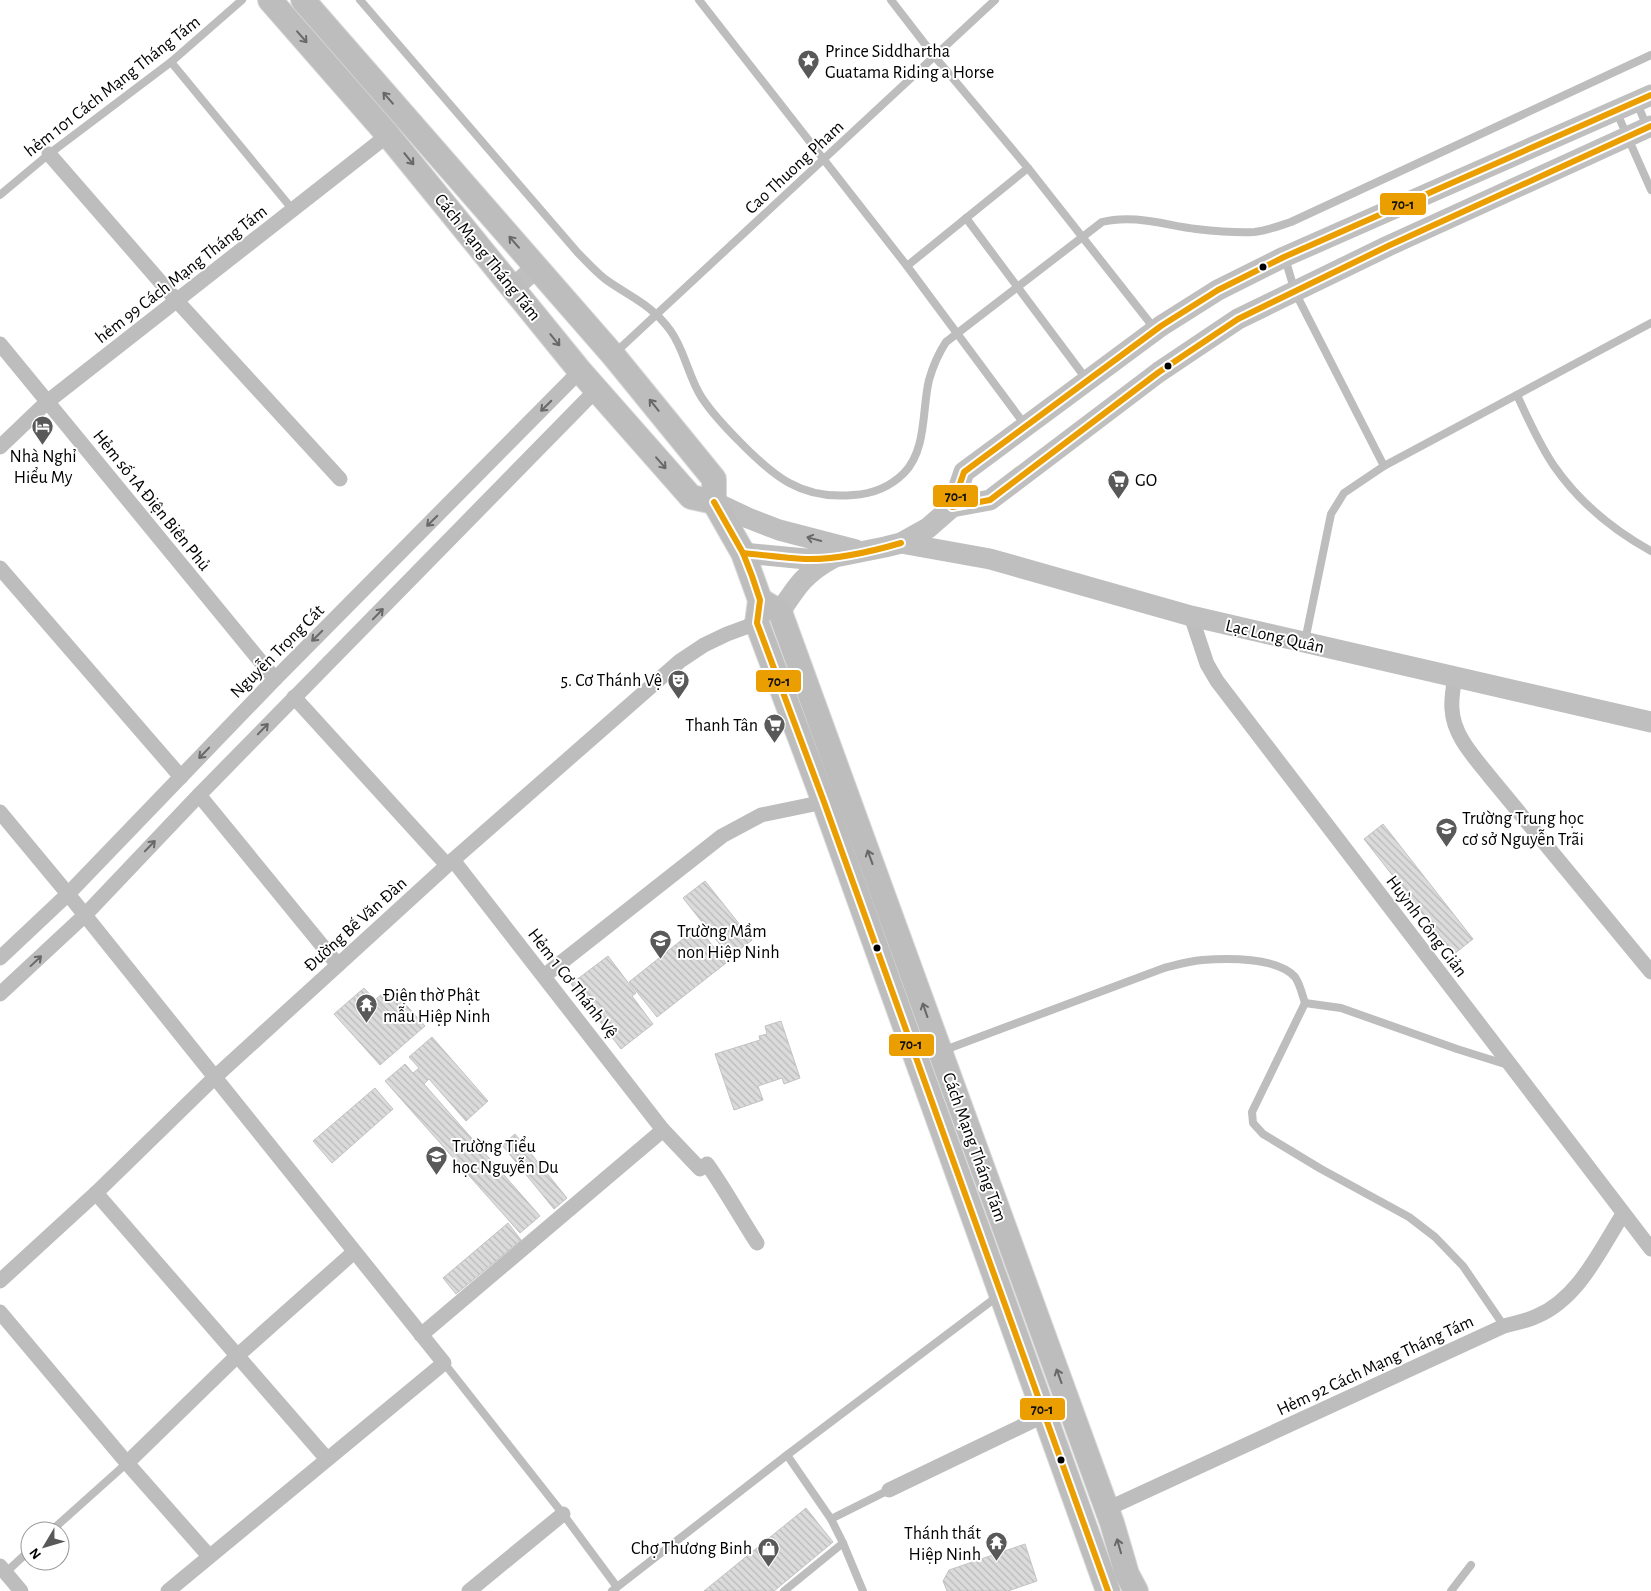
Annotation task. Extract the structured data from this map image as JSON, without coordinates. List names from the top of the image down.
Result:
{
  "streets": {
    "main road": ["Cách Mạng Tháng Tám", "Lạc Long Quân"],
    "street": [
      "hẻm 99 Cách Mạng Tháng Tám",
      "Hẻm số 1A Điện Biên Phủ",
      "Nguyễn Trọng Cát",
      "Đường Bế Văn Đàn",
      "Huỳnh Công Giản",
      "Hẻm 1 Cơ Thánh Vệ",
      "Hẻm 92 Cách Mạng Tháng Tám"
    ],
    "lane": ["hẻm 101 Cách Mạng Tháng Tám", "Cao Thuong Pham"]
  },
  "crossings": [
    ["Cao Thuong Pham", "Cách Mạng Tháng Tám"],
    ["Cách Mạng Tháng Tám", "hẻm 99 Cách Mạng Tháng Tám"],
    ["Cách Mạng Tháng Tám", "Lạc Long Quân"],
    ["Cách Mạng Tháng Tám", "Nguyễn Trọng Cát"],
    ["Cách Mạng Tháng Tám", "Đường Bế Văn Đàn"],
    ["Cách Mạng Tháng Tám", "Hẻm 92 Cách Mạng Tháng Tám"],
    ["hẻm 99 Cách Mạng Tháng Tám", "Hẻm số 1A Điện Biên Phủ"],
    ["Hẻm số 1A Điện Biên Phủ", "Nguyễn Trọng Cát"],
    ["Lạc Long Quân", "Huỳnh Công Giản"],
    ["Đường Bế Văn Đàn", "Hẻm 1 Cơ Thánh Vệ"],
    ["Huỳnh Công Giản", "Hẻm 92 Cách Mạng Tháng Tám"]
  ],
  "places": {
    "place": ["Prince Siddhartha Guatama Riding a Horse"],
    "hotel": ["Nhà Nghỉ Hiểu My"],
    "supermarket": ["GO", "Thanh Tân"],
    "theatre": ["5. Cơ Thánh Vệ"],
    "school or university": ["Trường Trung học cơ sở Nguyễn Trãi", "Trường Mầm non Hiệp Ninh", "Trường Tiểu học Nguyễn Du"],
    "temple": ["Điện thờ Phật mẫu Hiệp Ninh", "Thánh thất Hiệp Ninh"],
    "shop": ["Chợ Thương Binh"]
  },
  "lines": ["transit line 70-1"],
  "north": "bottom left"
}
